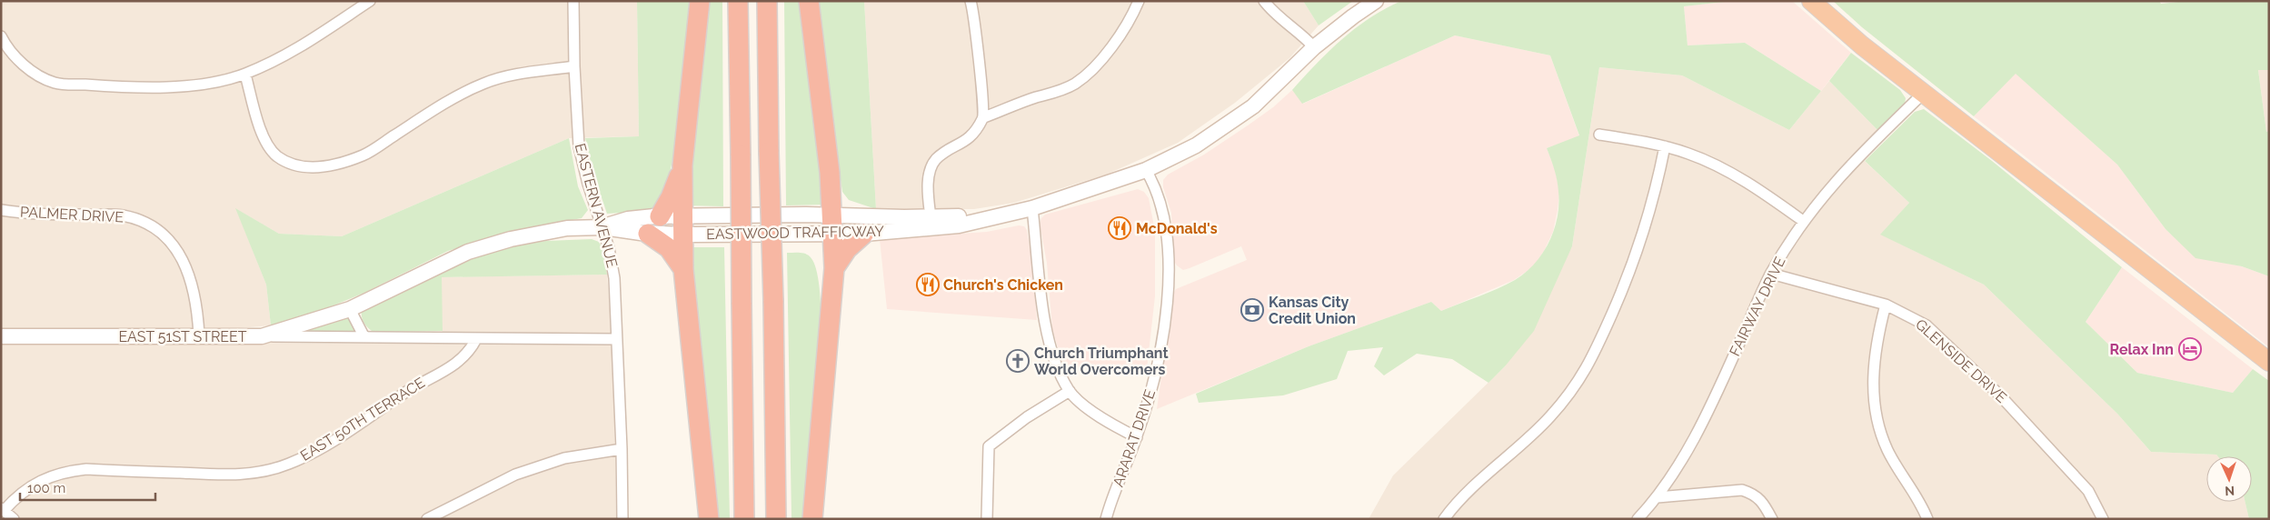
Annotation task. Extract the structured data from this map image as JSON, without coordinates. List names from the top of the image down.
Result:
{
  "streets": {
    "main road": ["EASTWOOD TRAFFICWAY", "EAST 51ST STREET"],
    "street": [
      "EASTERN AVENUE",
      "PALMER DRIVE",
      "FAIRWAY DRIVE",
      "GLENSIDE DRIVE",
      "EAST 50TH TERRACE",
      "ARARAT DRIVE"
    ]
  },
  "crossings": [
    ["EASTERN AVENUE", "EASTWOOD TRAFFICWAY"],
    ["EASTERN AVENUE", "EAST 51ST STREET"],
    ["PALMER DRIVE", "EAST 51ST STREET"],
    ["EASTWOOD TRAFFICWAY", "EAST 51ST STREET"],
    ["EASTWOOD TRAFFICWAY", "ARARAT DRIVE"],
    ["FAIRWAY DRIVE", "GLENSIDE DRIVE"],
    ["EAST 51ST STREET", "EAST 50TH TERRACE"]
  ],
  "places": {
    "restaurant": ["McDonald's", "Church's Chicken"],
    "bank": ["Kansas City Credit Union"],
    "hotel": ["Relax Inn"],
    "church": ["Church Triumphant World Overcomers"]
  },
  "scale_bar": "100 m",
  "north": "bottom"
}
